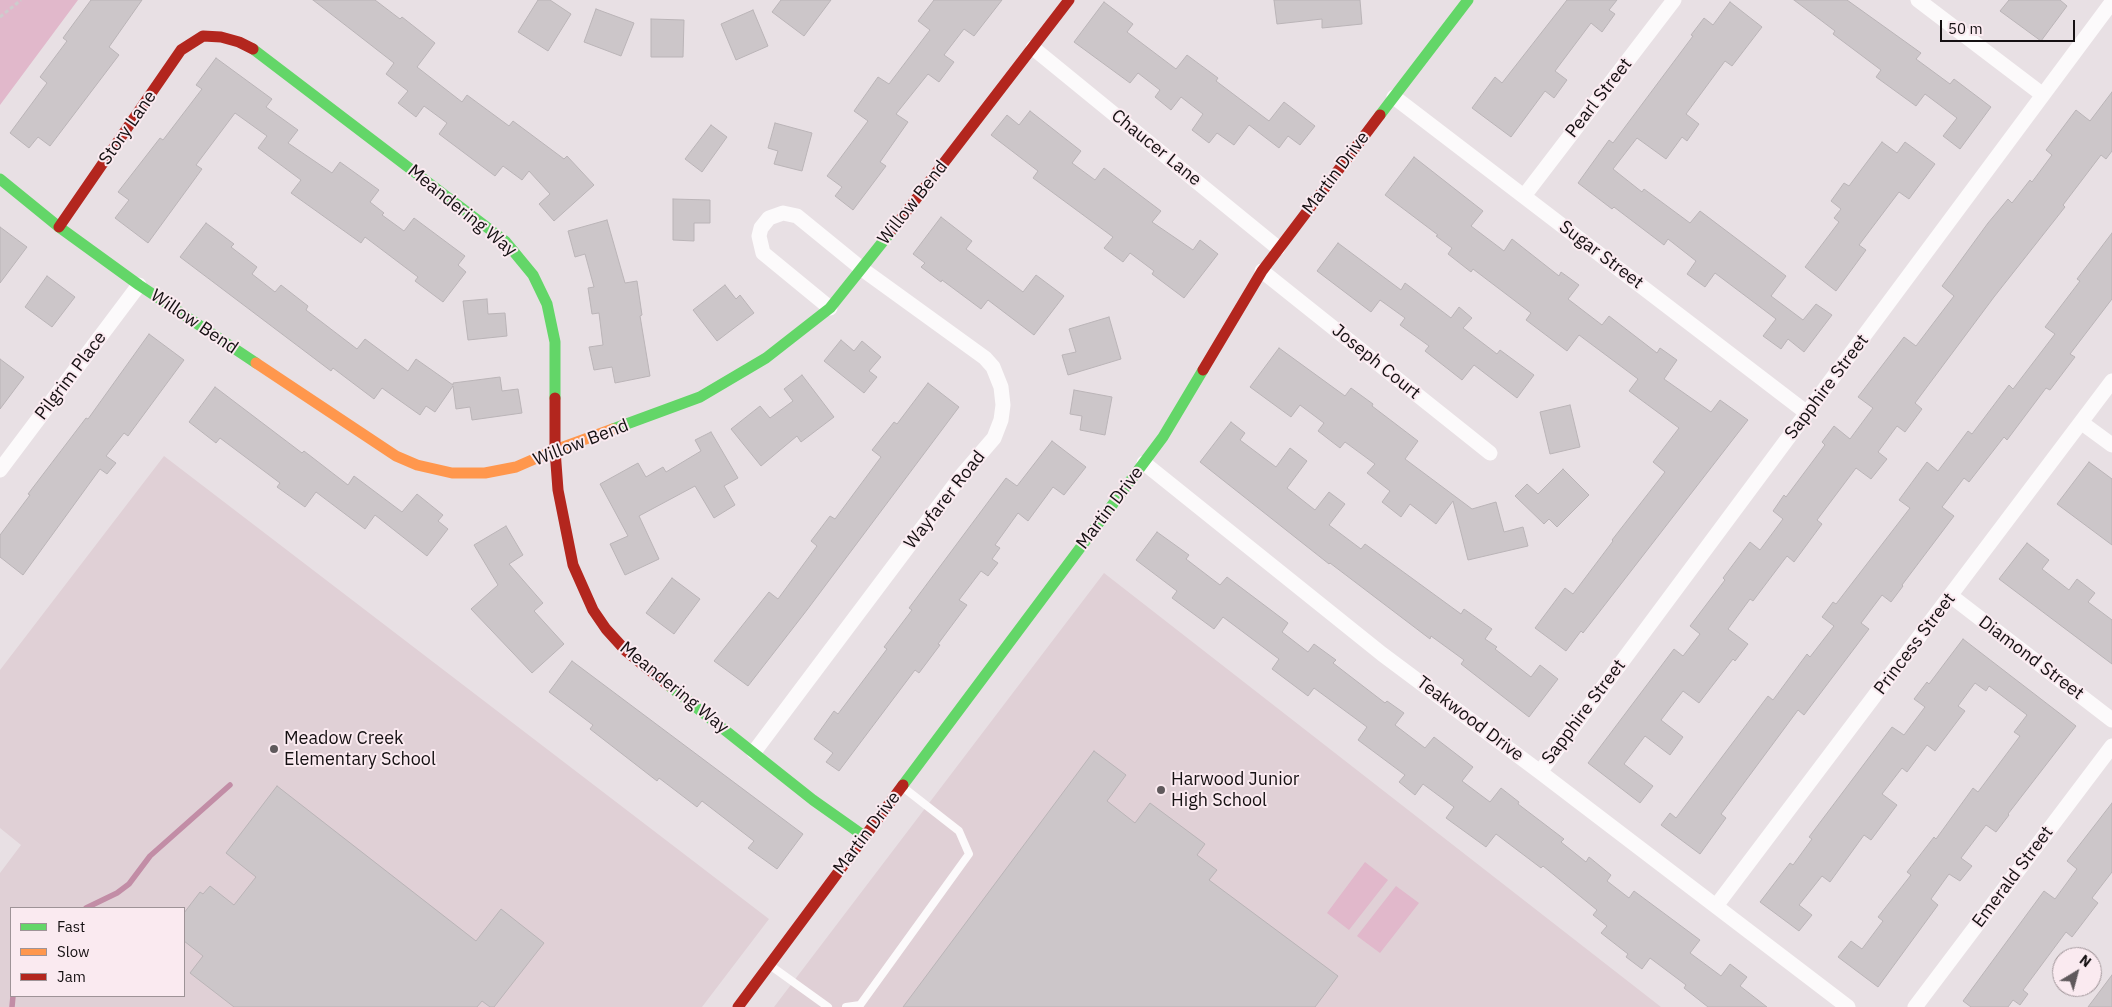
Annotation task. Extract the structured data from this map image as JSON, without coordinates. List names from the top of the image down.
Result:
{
  "streets": {
    "street": [
      "Pearl Street",
      "Story Lane",
      "Chaucer Lane",
      "Martin Drive",
      "Willow Bend",
      "Meandering Way",
      "Sugar Street",
      "Joseph Court",
      "Pilgrim Place",
      "Sapphire Street",
      "Wayfarer Road",
      "Princess Street",
      "Diamond Street",
      "Teakwood Drive",
      "Emerald Street"
    ]
  },
  "crossings": [
    ["Pearl Street", "Sugar Street"],
    ["Story Lane", "Willow Bend"],
    ["Story Lane", "Meandering Way"],
    ["Chaucer Lane", "Martin Drive"],
    ["Chaucer Lane", "Willow Bend"],
    ["Martin Drive", "Meandering Way"],
    ["Martin Drive", "Sugar Street"],
    ["Martin Drive", "Joseph Court"],
    ["Martin Drive", "Teakwood Drive"],
    ["Willow Bend", "Meandering Way"],
    ["Willow Bend", "Pilgrim Place"],
    ["Willow Bend", "Wayfarer Road"],
    ["Meandering Way", "Wayfarer Road"],
    ["Sugar Street", "Sapphire Street"],
    ["Sapphire Street", "Teakwood Drive"],
    ["Princess Street", "Diamond Street"],
    ["Princess Street", "Teakwood Drive"]
  ],
  "places": ["Meadow Creek Elementary School", "Harwood Junior High School"],
  "legend": ["Fast", "Slow", "Jam"],
  "scale_bar": "50 m",
  "north": "top right"
}
